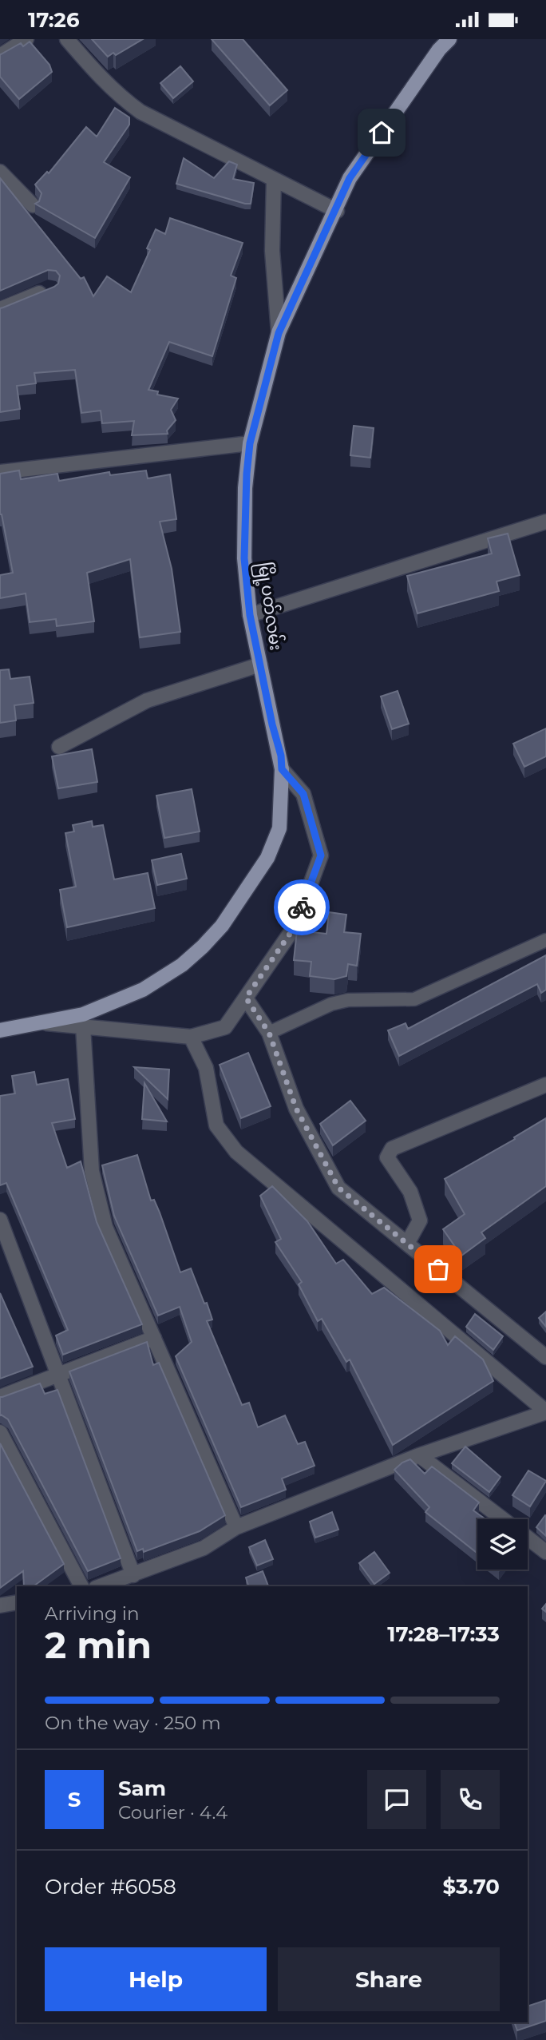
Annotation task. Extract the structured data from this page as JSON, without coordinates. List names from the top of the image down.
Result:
{
  "streets": {
    "main road": ["မြို့ပတ်လမ်း"]
  },
  "page": {
    "status": "17:26",
    "heading": ["2 min", "Arriving in", "17:28–17:33"],
    "panel": [
      "Sam",
      "Courier · 4.4",
      "Order #6058",
      "$3.70"
    ],
    "bar": "On the way · 250 m",
    "round": "S",
    "buttons": ["Help", "Share"]
  }
}
